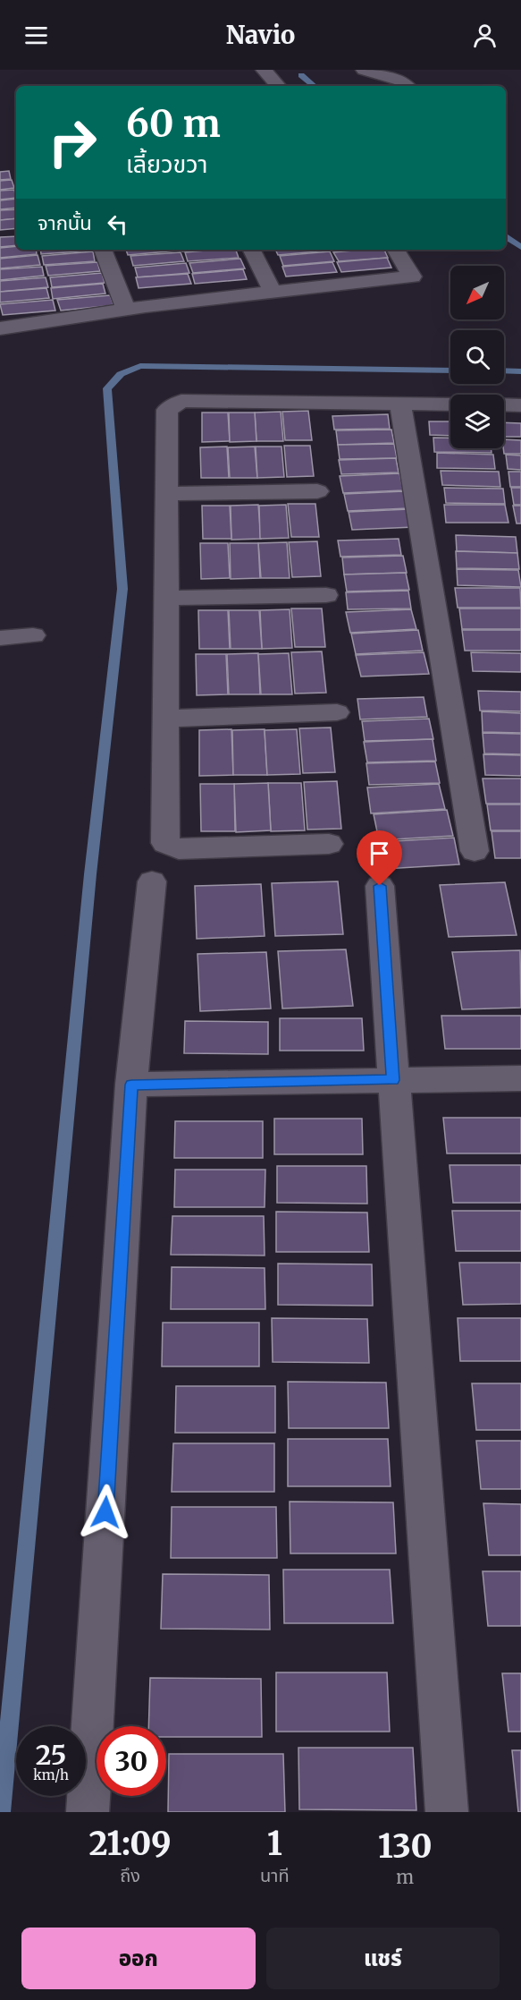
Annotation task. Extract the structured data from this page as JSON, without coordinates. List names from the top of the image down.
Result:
{
  "north": "bottom left",
  "page": {
    "header": "Navio",
    "turn": ["60 m", "เลี้ยวขวา"],
    "then": "จากนั้น",
    "speed": "25 km/h",
    "limit": "30",
    "eta": [
      "21:09",
      "ถึง",
      "1",
      "นาที",
      "130",
      "m"
    ],
    "buttons": ["ออก", "แชร์"]
  }
}
